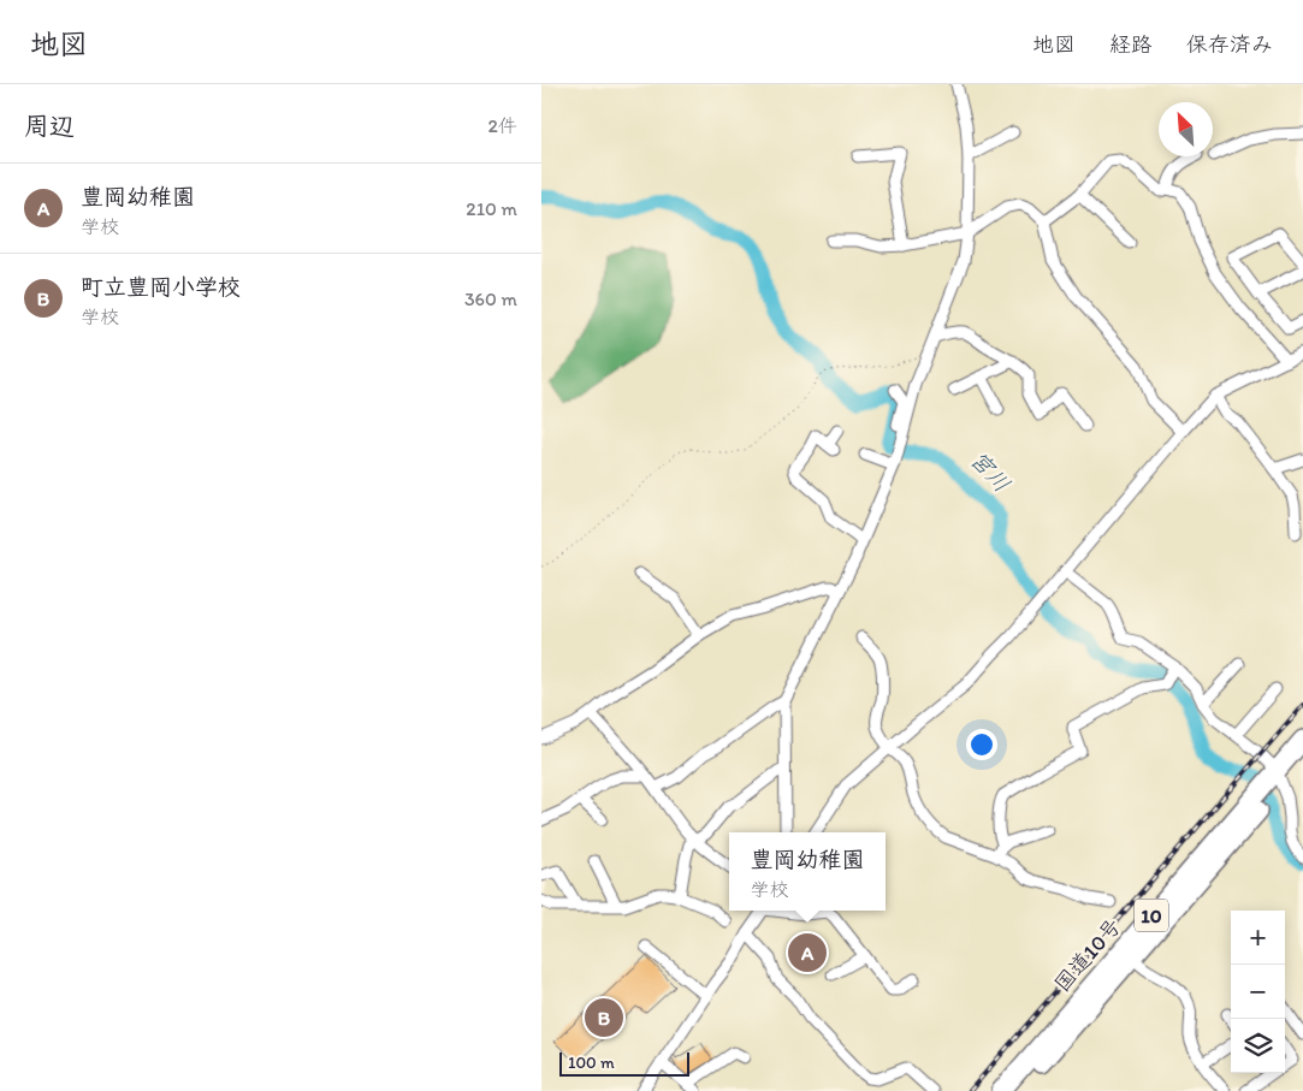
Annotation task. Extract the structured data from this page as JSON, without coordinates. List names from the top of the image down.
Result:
{
  "streets": {
    "highway": ["10", "国道10号"]
  },
  "water": ["宮川"],
  "scale_bar": "100 m",
  "north": "top left",
  "page": {
    "header": "地図",
    "nav": ["地図", "経路", "保存済み"],
    "heading": ["周辺", "2件"],
    "list": [
      {
        "mark": "A",
        "name": "豊岡幼稚園",
        "note": "学校",
        "value": "210 m"
      },
      {
        "mark": "B",
        "name": "町立豊岡小学校",
        "note": "学校",
        "value": "360 m"
      }
    ],
    "popup": ["豊岡幼稚園", "学校"],
    "map_buttons": ["+", "−"],
    "pins": ["A", "B"],
    "scale": "100 m"
  }
}
